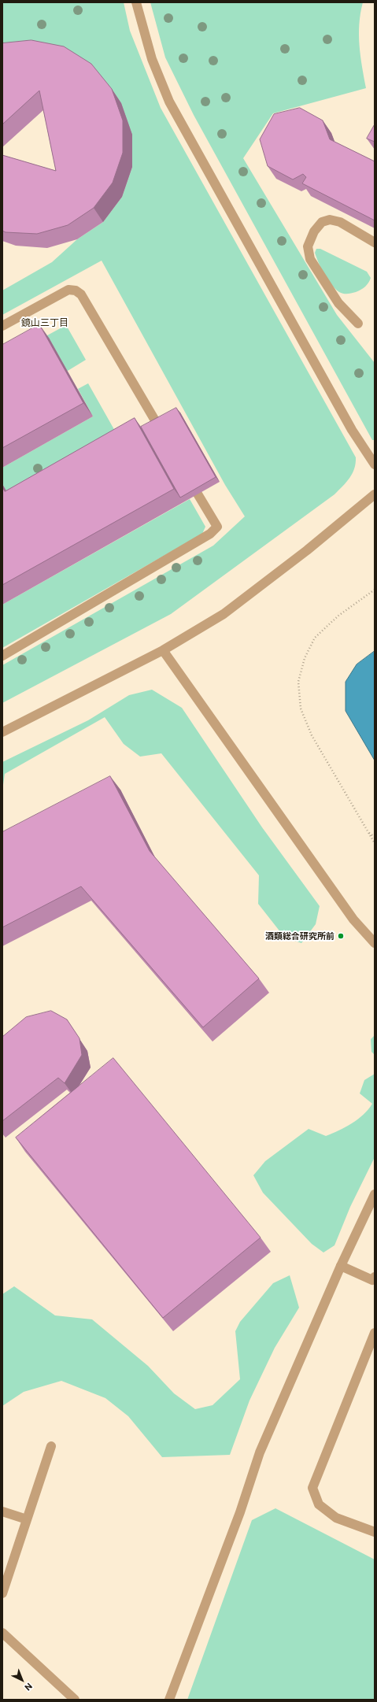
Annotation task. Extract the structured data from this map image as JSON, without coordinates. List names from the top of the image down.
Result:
{
  "districts": ["鏡山三丁目"],
  "places": ["酒類総合研究所前"],
  "north": "bottom right"
}
